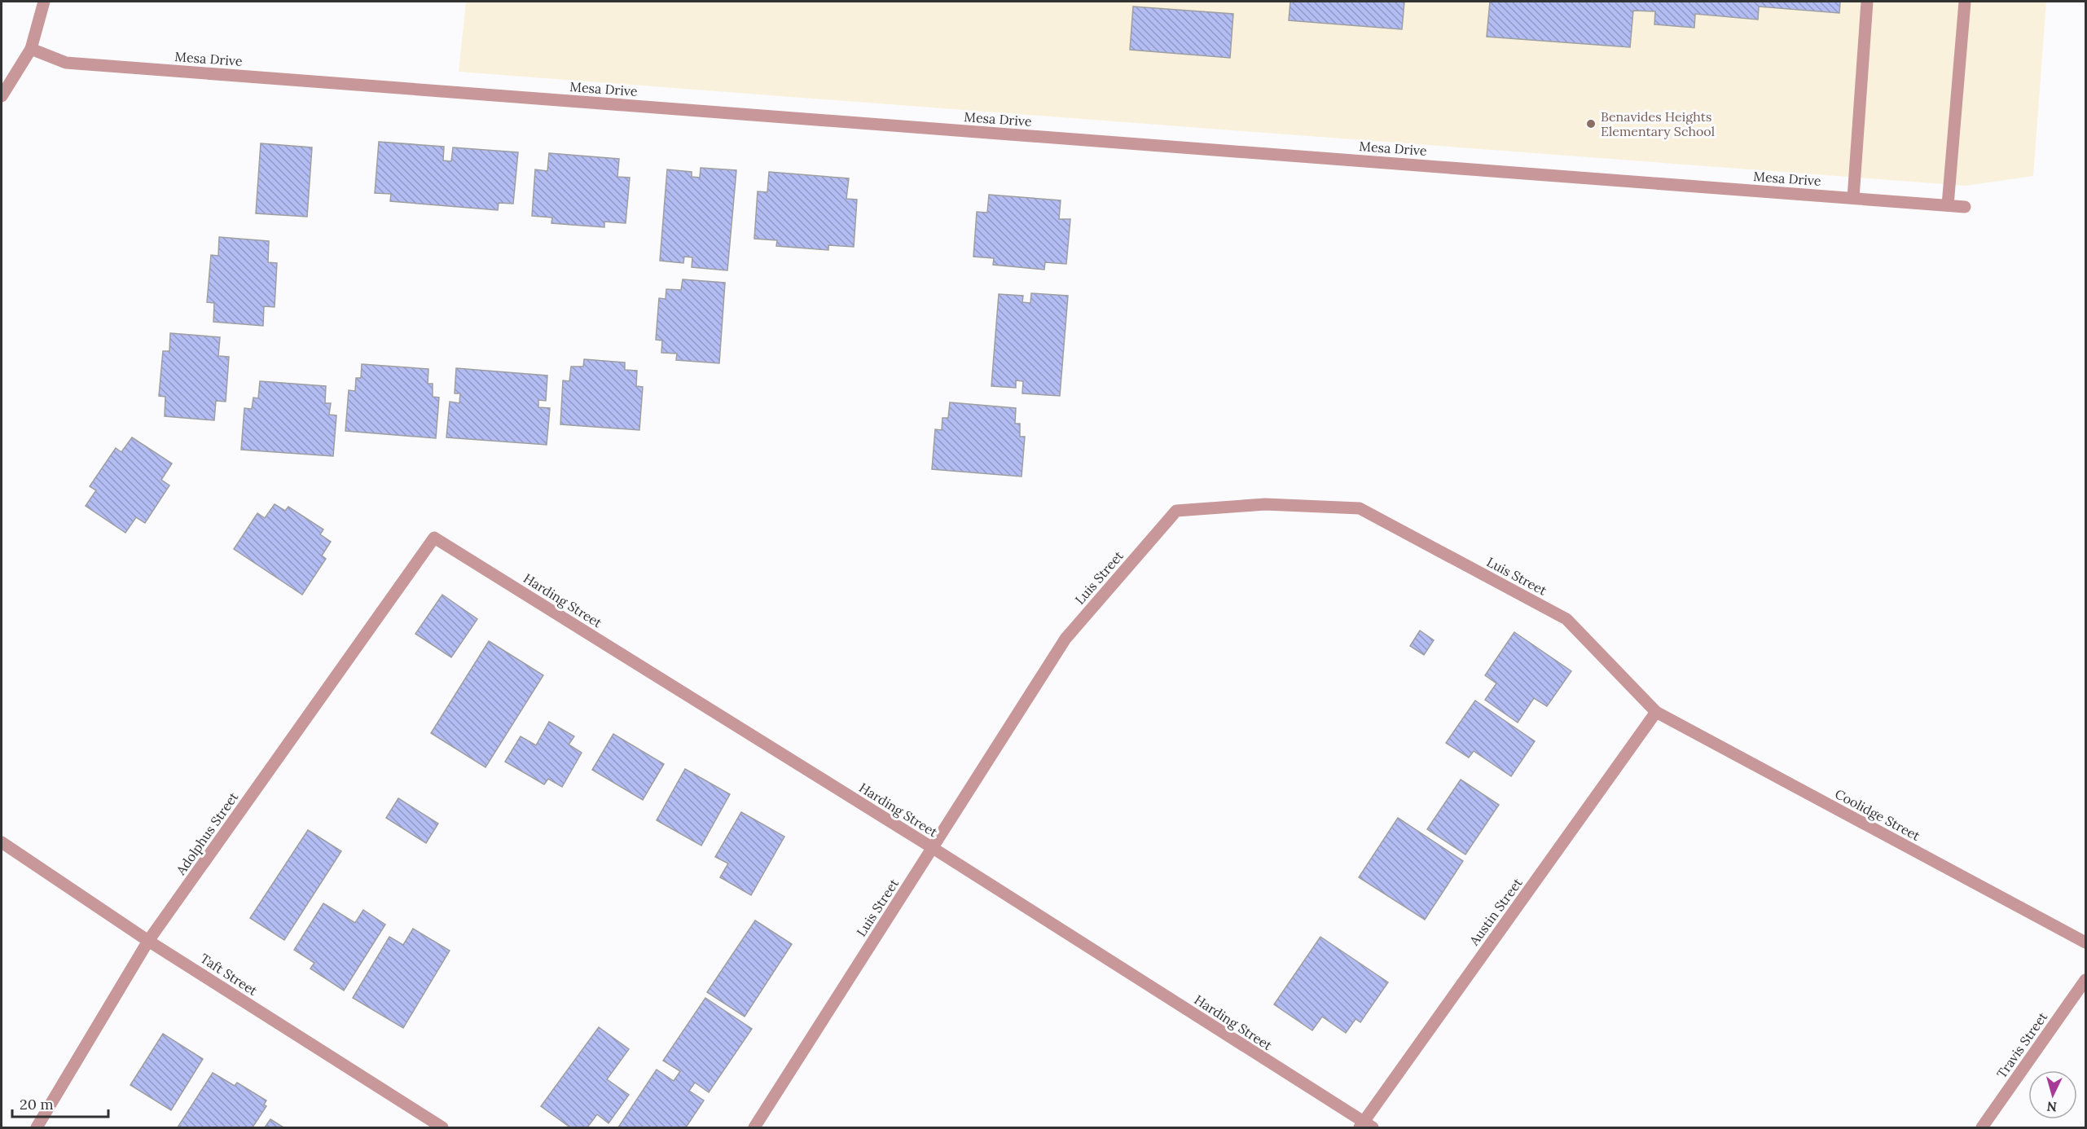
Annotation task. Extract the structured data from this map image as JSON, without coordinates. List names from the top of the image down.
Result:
{
  "streets": {
    "street": [
      "Mesa Drive",
      "Luis Street",
      "Harding Street",
      "Coolidge Street",
      "Adolphus Street",
      "Austin Street",
      "Taft Street",
      "Travis Street"
    ]
  },
  "crossings": [
    ["Luis Street", "Harding Street"],
    ["Luis Street", "Coolidge Street"],
    ["Luis Street", "Austin Street"],
    ["Harding Street", "Adolphus Street"],
    ["Harding Street", "Austin Street"],
    ["Coolidge Street", "Austin Street"],
    ["Adolphus Street", "Taft Street"]
  ],
  "places": ["Benavides Heights Elementary School"],
  "scale_bar": "20 m",
  "north": "bottom"
}
